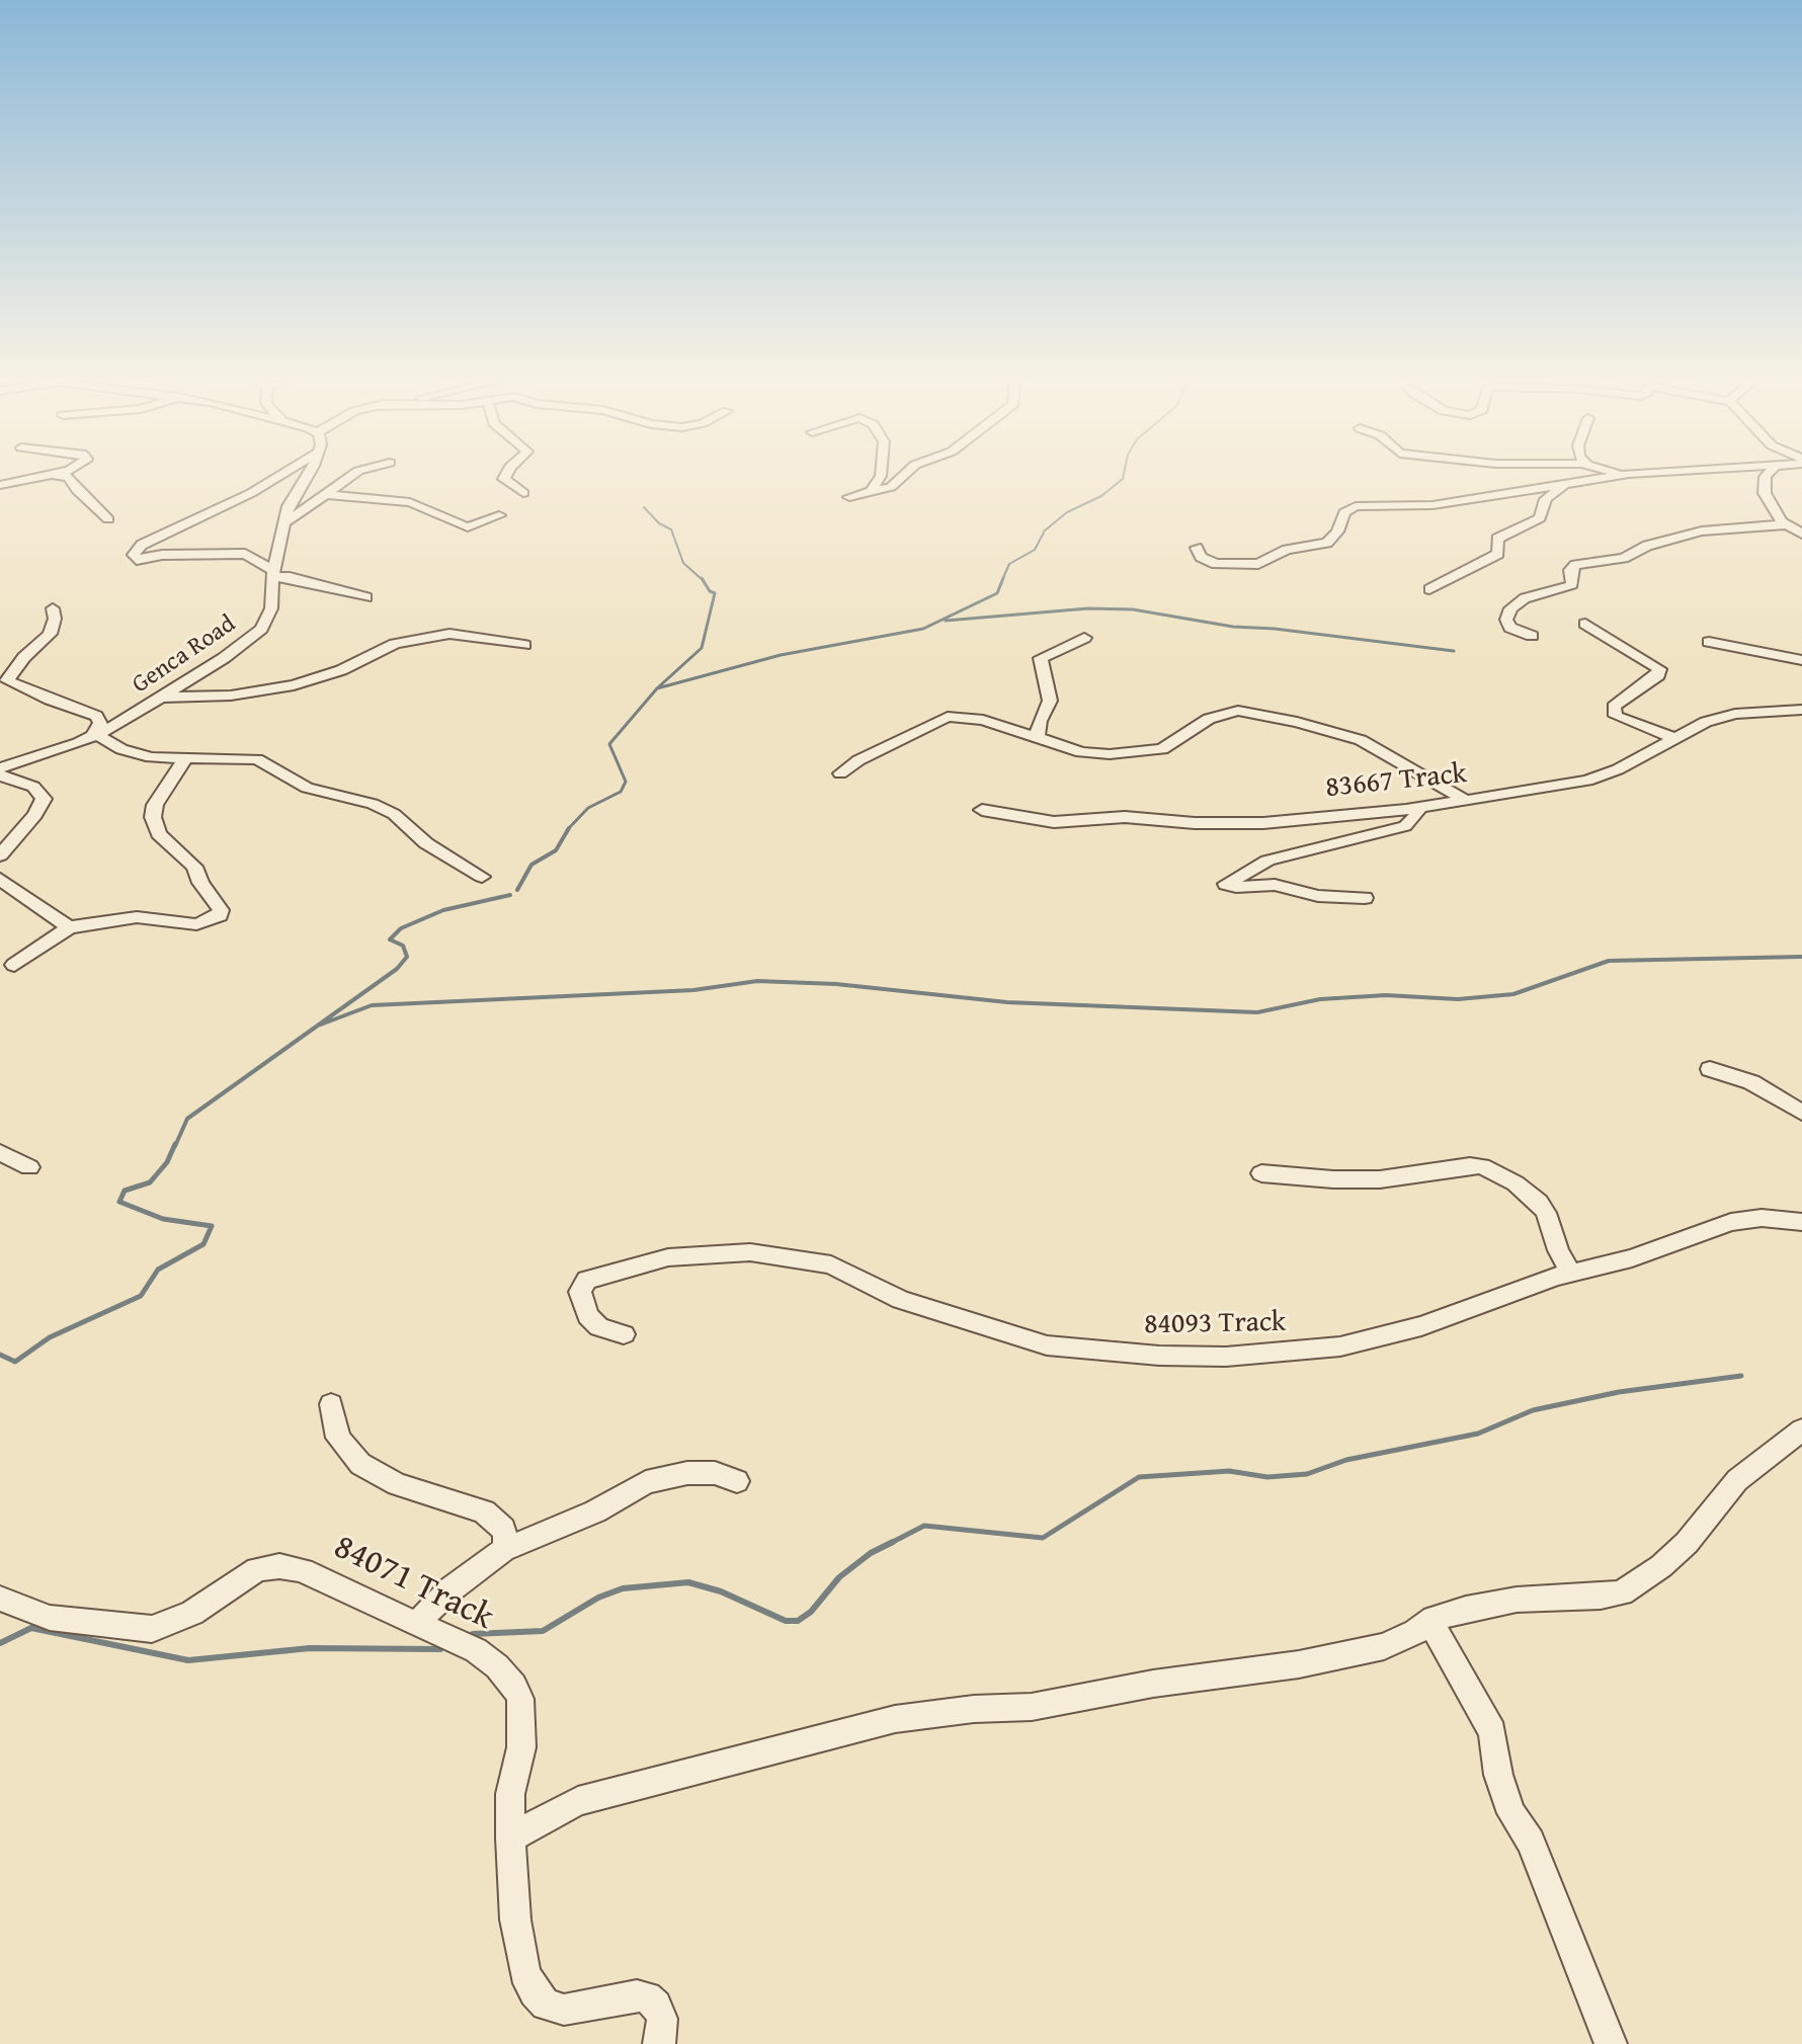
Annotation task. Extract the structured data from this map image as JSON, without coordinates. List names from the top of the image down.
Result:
{
  "streets": {
    "street": [
      "Genca Road",
      "83667 Track",
      "84093 Track",
      "84071 Track"
    ]
  }
}
